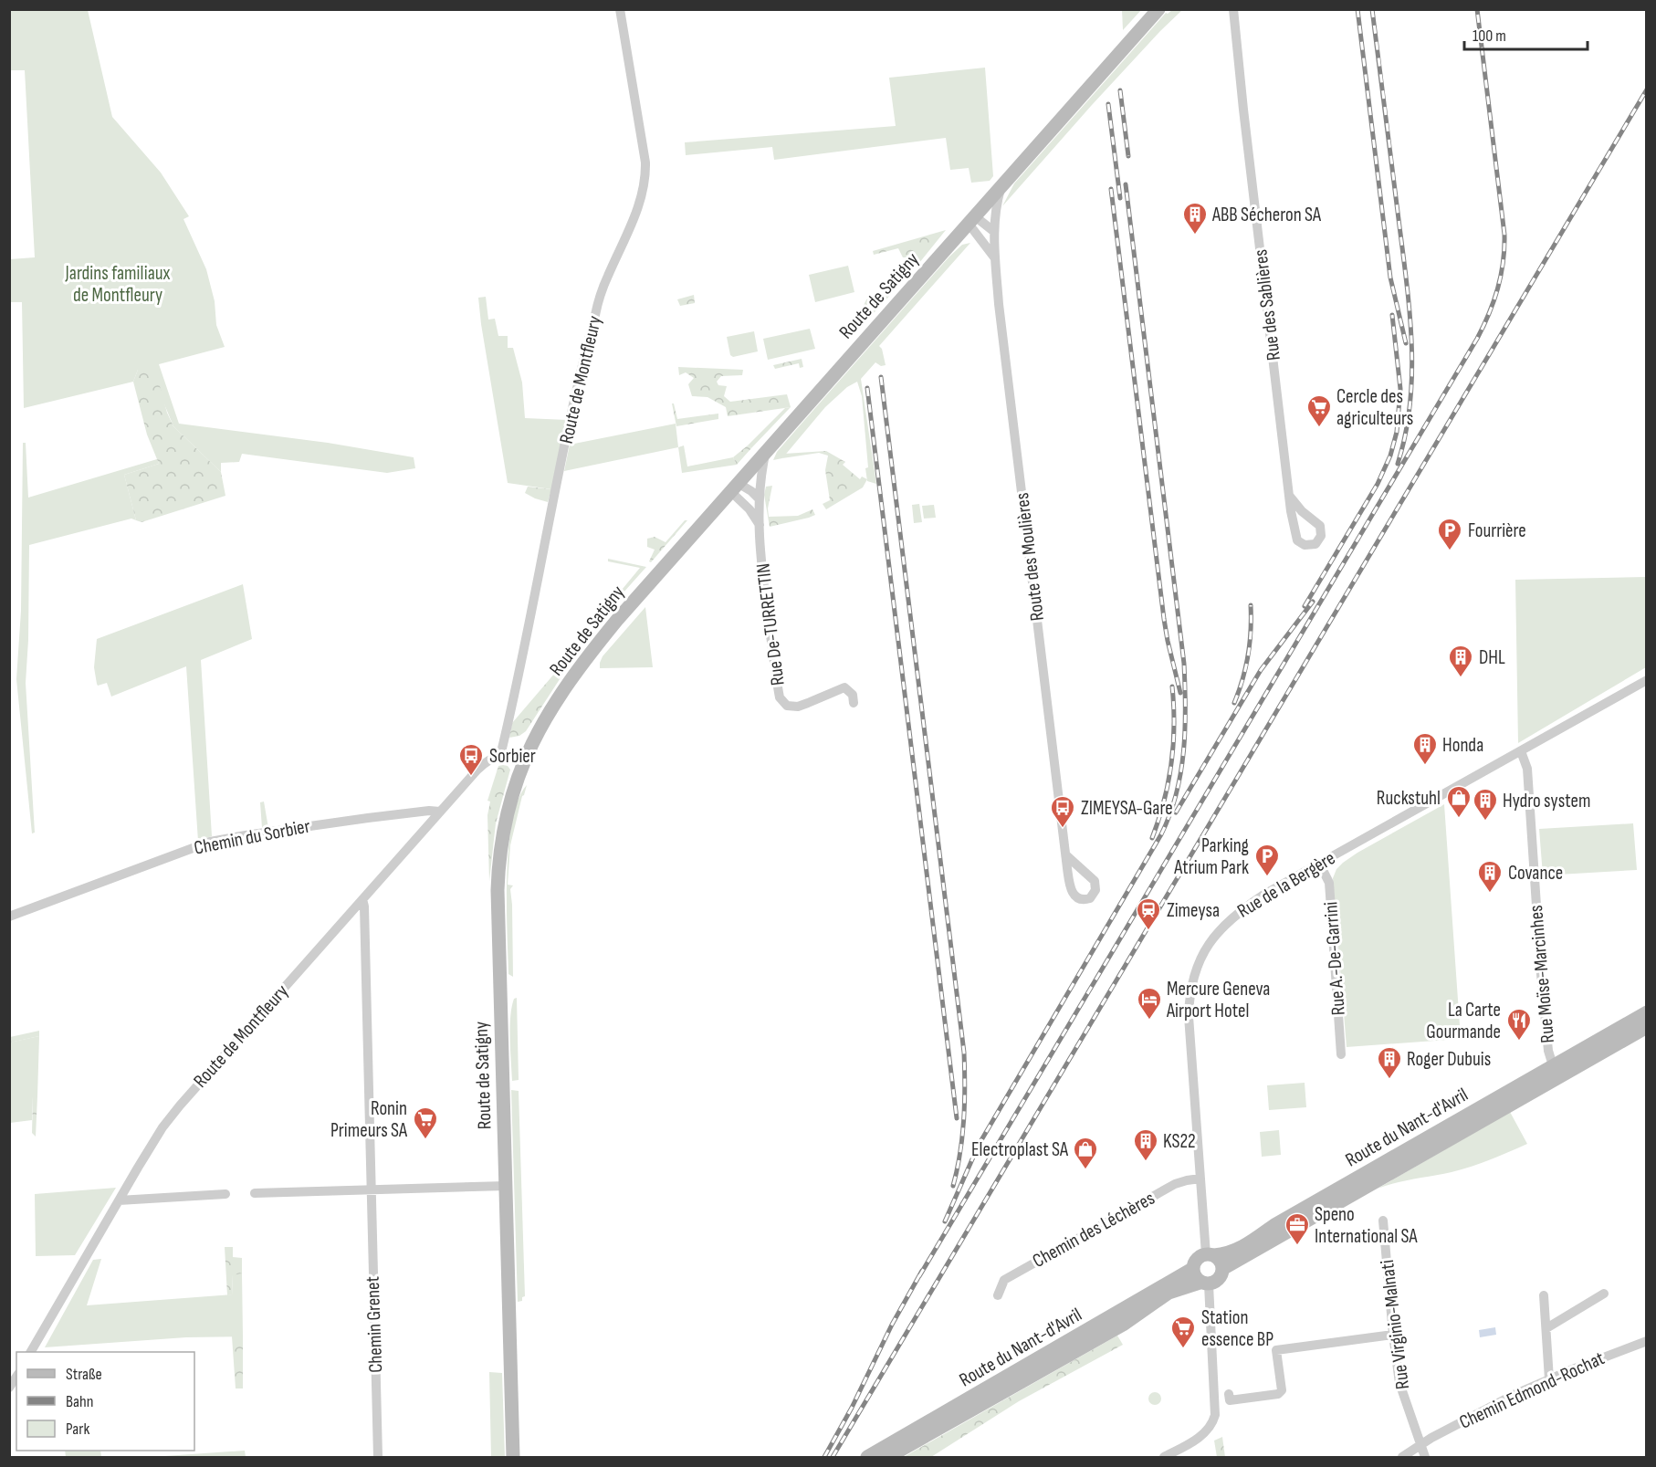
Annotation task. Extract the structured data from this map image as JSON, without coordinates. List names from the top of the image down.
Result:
{
  "streets": {
    "main road": ["Route de Satigny", "Route du Nant-d'Avril"],
    "street": [
      "Rue des Sablières",
      "Route de Montfleury",
      "Route des Moulières",
      "Rue De-TURRETTIN",
      "Chemin du Sorbier",
      "Rue de la Bergère",
      "Rue A.-De-Garrini",
      "Rue Moïse-Marcinhes",
      "Chemin des Léchères",
      "Chemin Grenet",
      "Rue Virginio-Malnati",
      "Chemin Edmond-Rochat"
    ]
  },
  "crossings": [
    ["Route de Satigny", "Rue De-TURRETTIN"],
    ["Route de Montfleury", "Chemin du Sorbier"],
    ["Route de Montfleury", "Chemin Grenet"],
    ["Rue de la Bergère", "Rue A.-De-Garrini"],
    ["Rue de la Bergère", "Rue Moïse-Marcinhes"],
    ["Rue de la Bergère", "Route du Nant-d'Avril"],
    ["Rue de la Bergère", "Chemin des Léchères"],
    ["Rue Moïse-Marcinhes", "Route du Nant-d'Avril"],
    ["Rue Virginio-Malnati", "Chemin Edmond-Rochat"]
  ],
  "parks": ["Jardins familiaux de Montfleury"],
  "places": {
    "building": [
      "ABB Sécheron SA",
      "DHL",
      "Honda",
      "Hydro system",
      "Covance",
      "Roger Dubuis",
      "KS22"
    ],
    "supermarket": ["Cercle des agriculteurs", "Ronin Primeurs SA", "Station essence BP"],
    "parking": ["Fourrière", "Parking Atrium Park"],
    "bus stop": ["Sorbier", "ZIMEYSA-Gare"],
    "shop": ["Ruckstuhl", "Electroplast SA"],
    "station": ["Zimeysa"],
    "hotel": ["Mercure Geneva Airport Hotel"],
    "restaurant": ["La Carte Gourmande"],
    "office": ["Speno International SA"]
  },
  "legend": ["Straße", "Bahn", "Park"],
  "scale_bar": "100 m"
}
